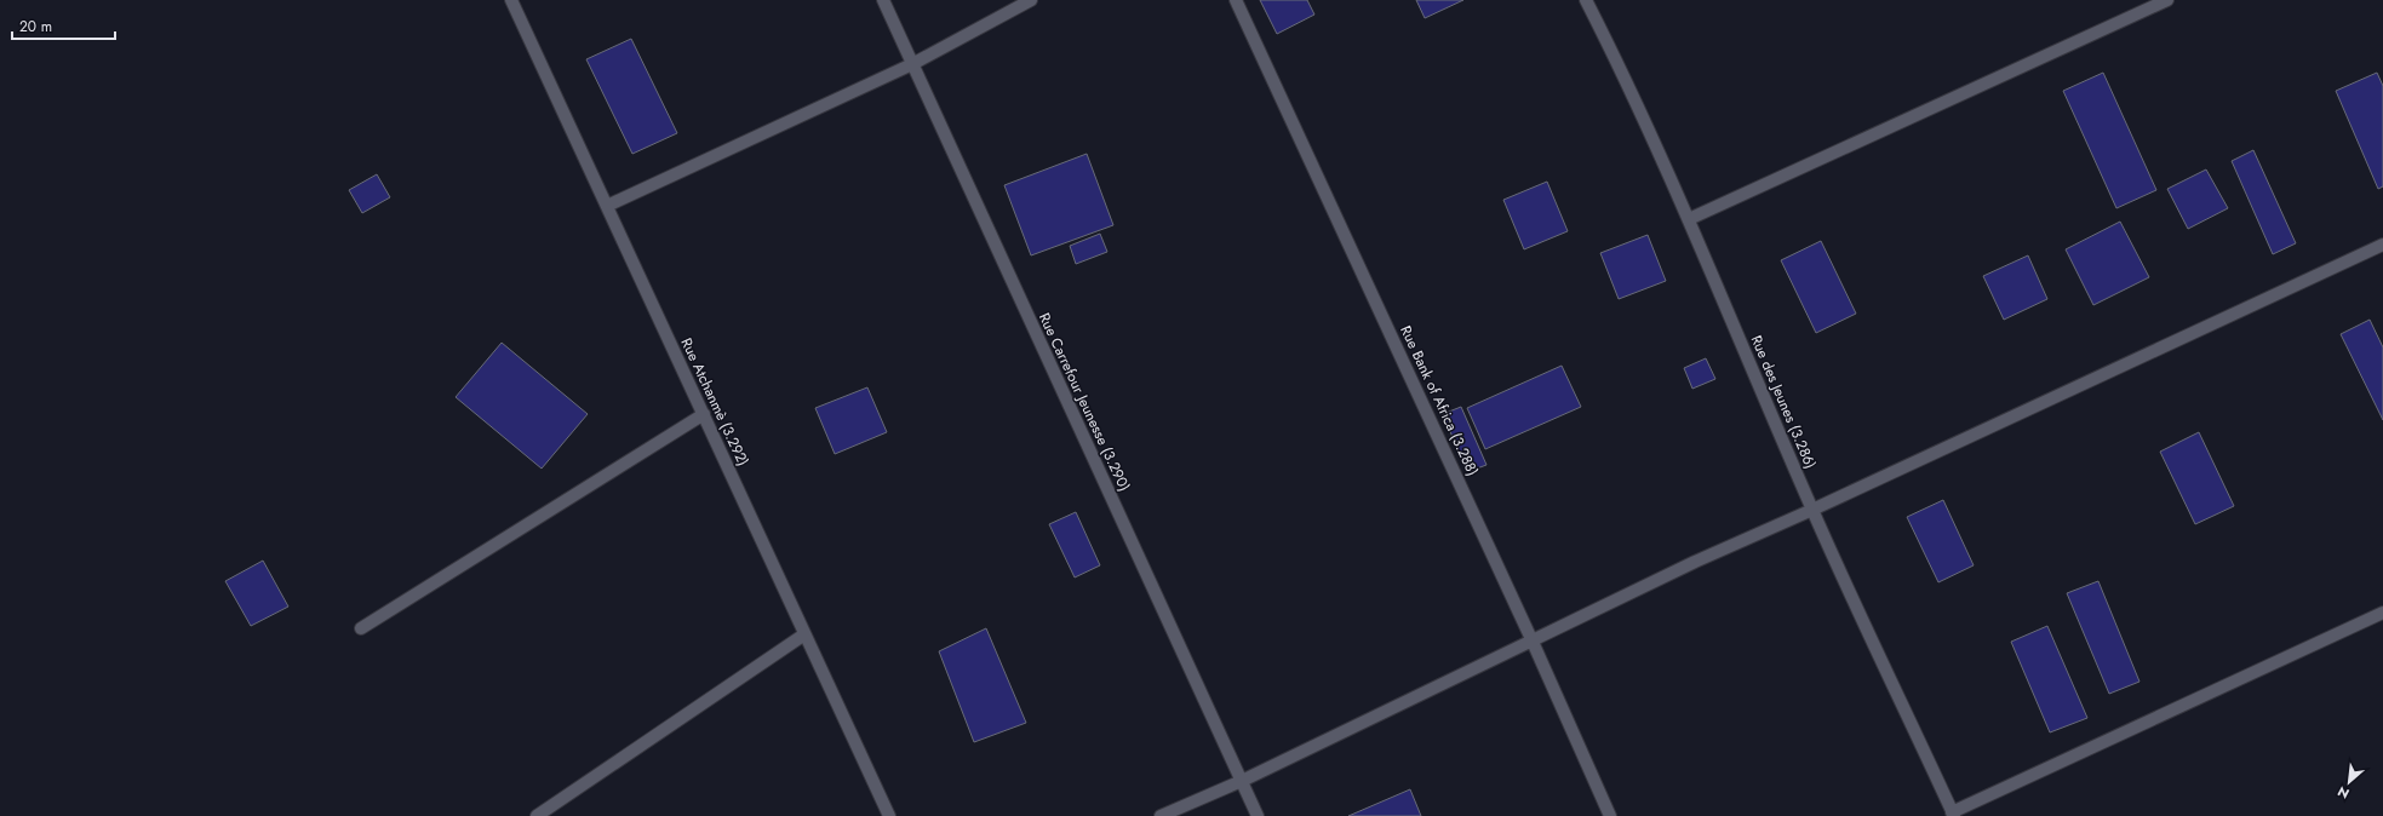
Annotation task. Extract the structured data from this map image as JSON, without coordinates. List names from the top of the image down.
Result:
{
  "streets": {
    "street": [
      "Rue Bank of Africa (3.288)",
      "Rue Atchanmè (3.292)",
      "Rue Carrefour Jeunesse (3.290)",
      "Rue des Jeunes (3.286)"
    ]
  },
  "scale_bar": "20 m",
  "north": "bottom left"
}
